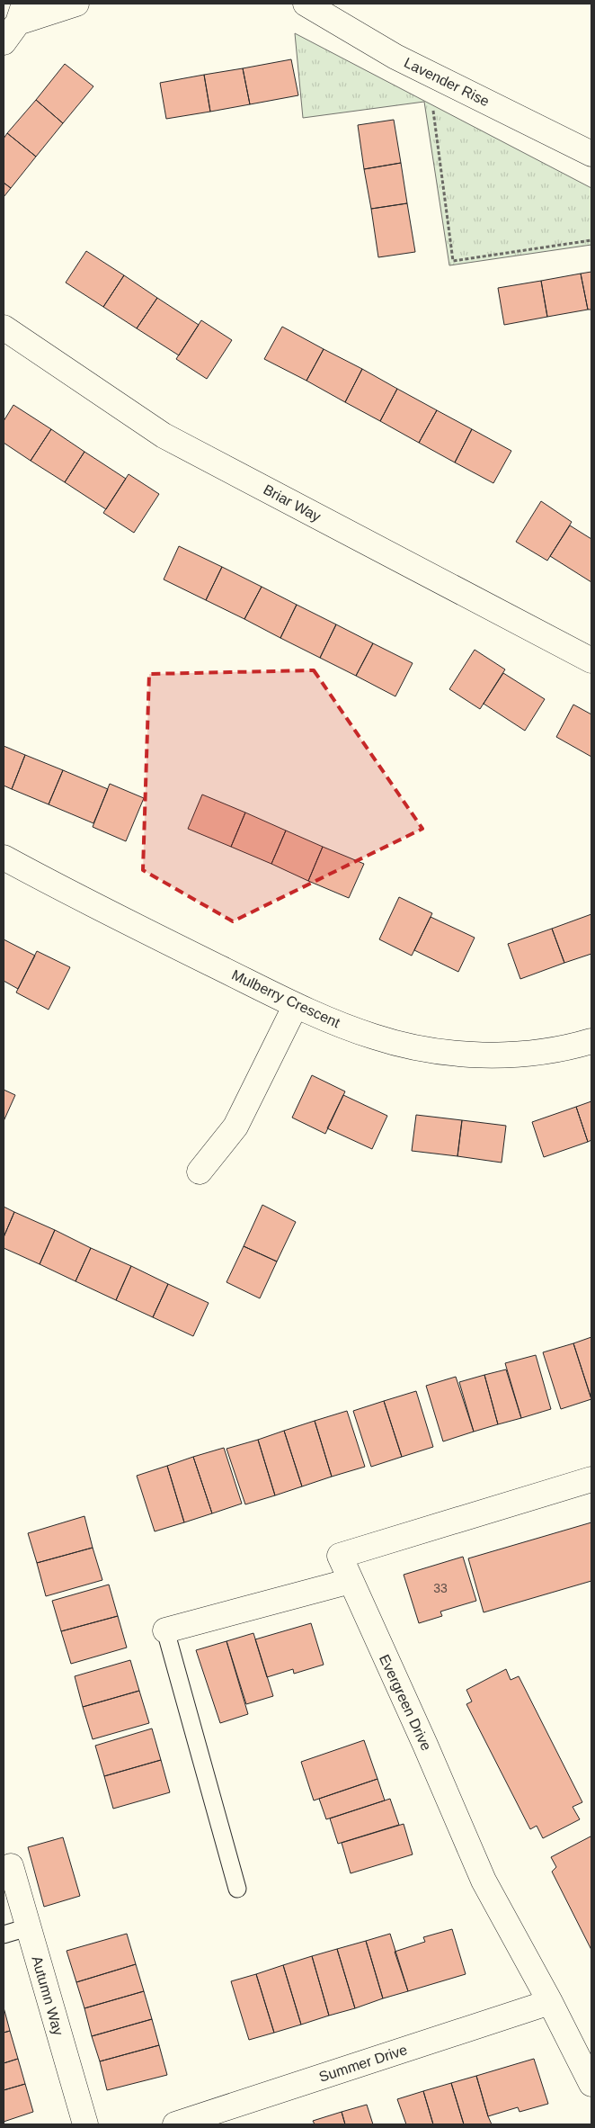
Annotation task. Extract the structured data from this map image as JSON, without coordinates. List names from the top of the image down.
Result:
{
  "streets": {
    "street": [
      "Lavender Rise",
      "Briar Way",
      "Mulberry Crescent",
      "Evergreen Drive",
      "Autumn Way",
      "Summer Drive"
    ]
  },
  "crossings": [
    ["Evergreen Drive", "Summer Drive"]
  ],
  "house_numbers": ["33"]
}
